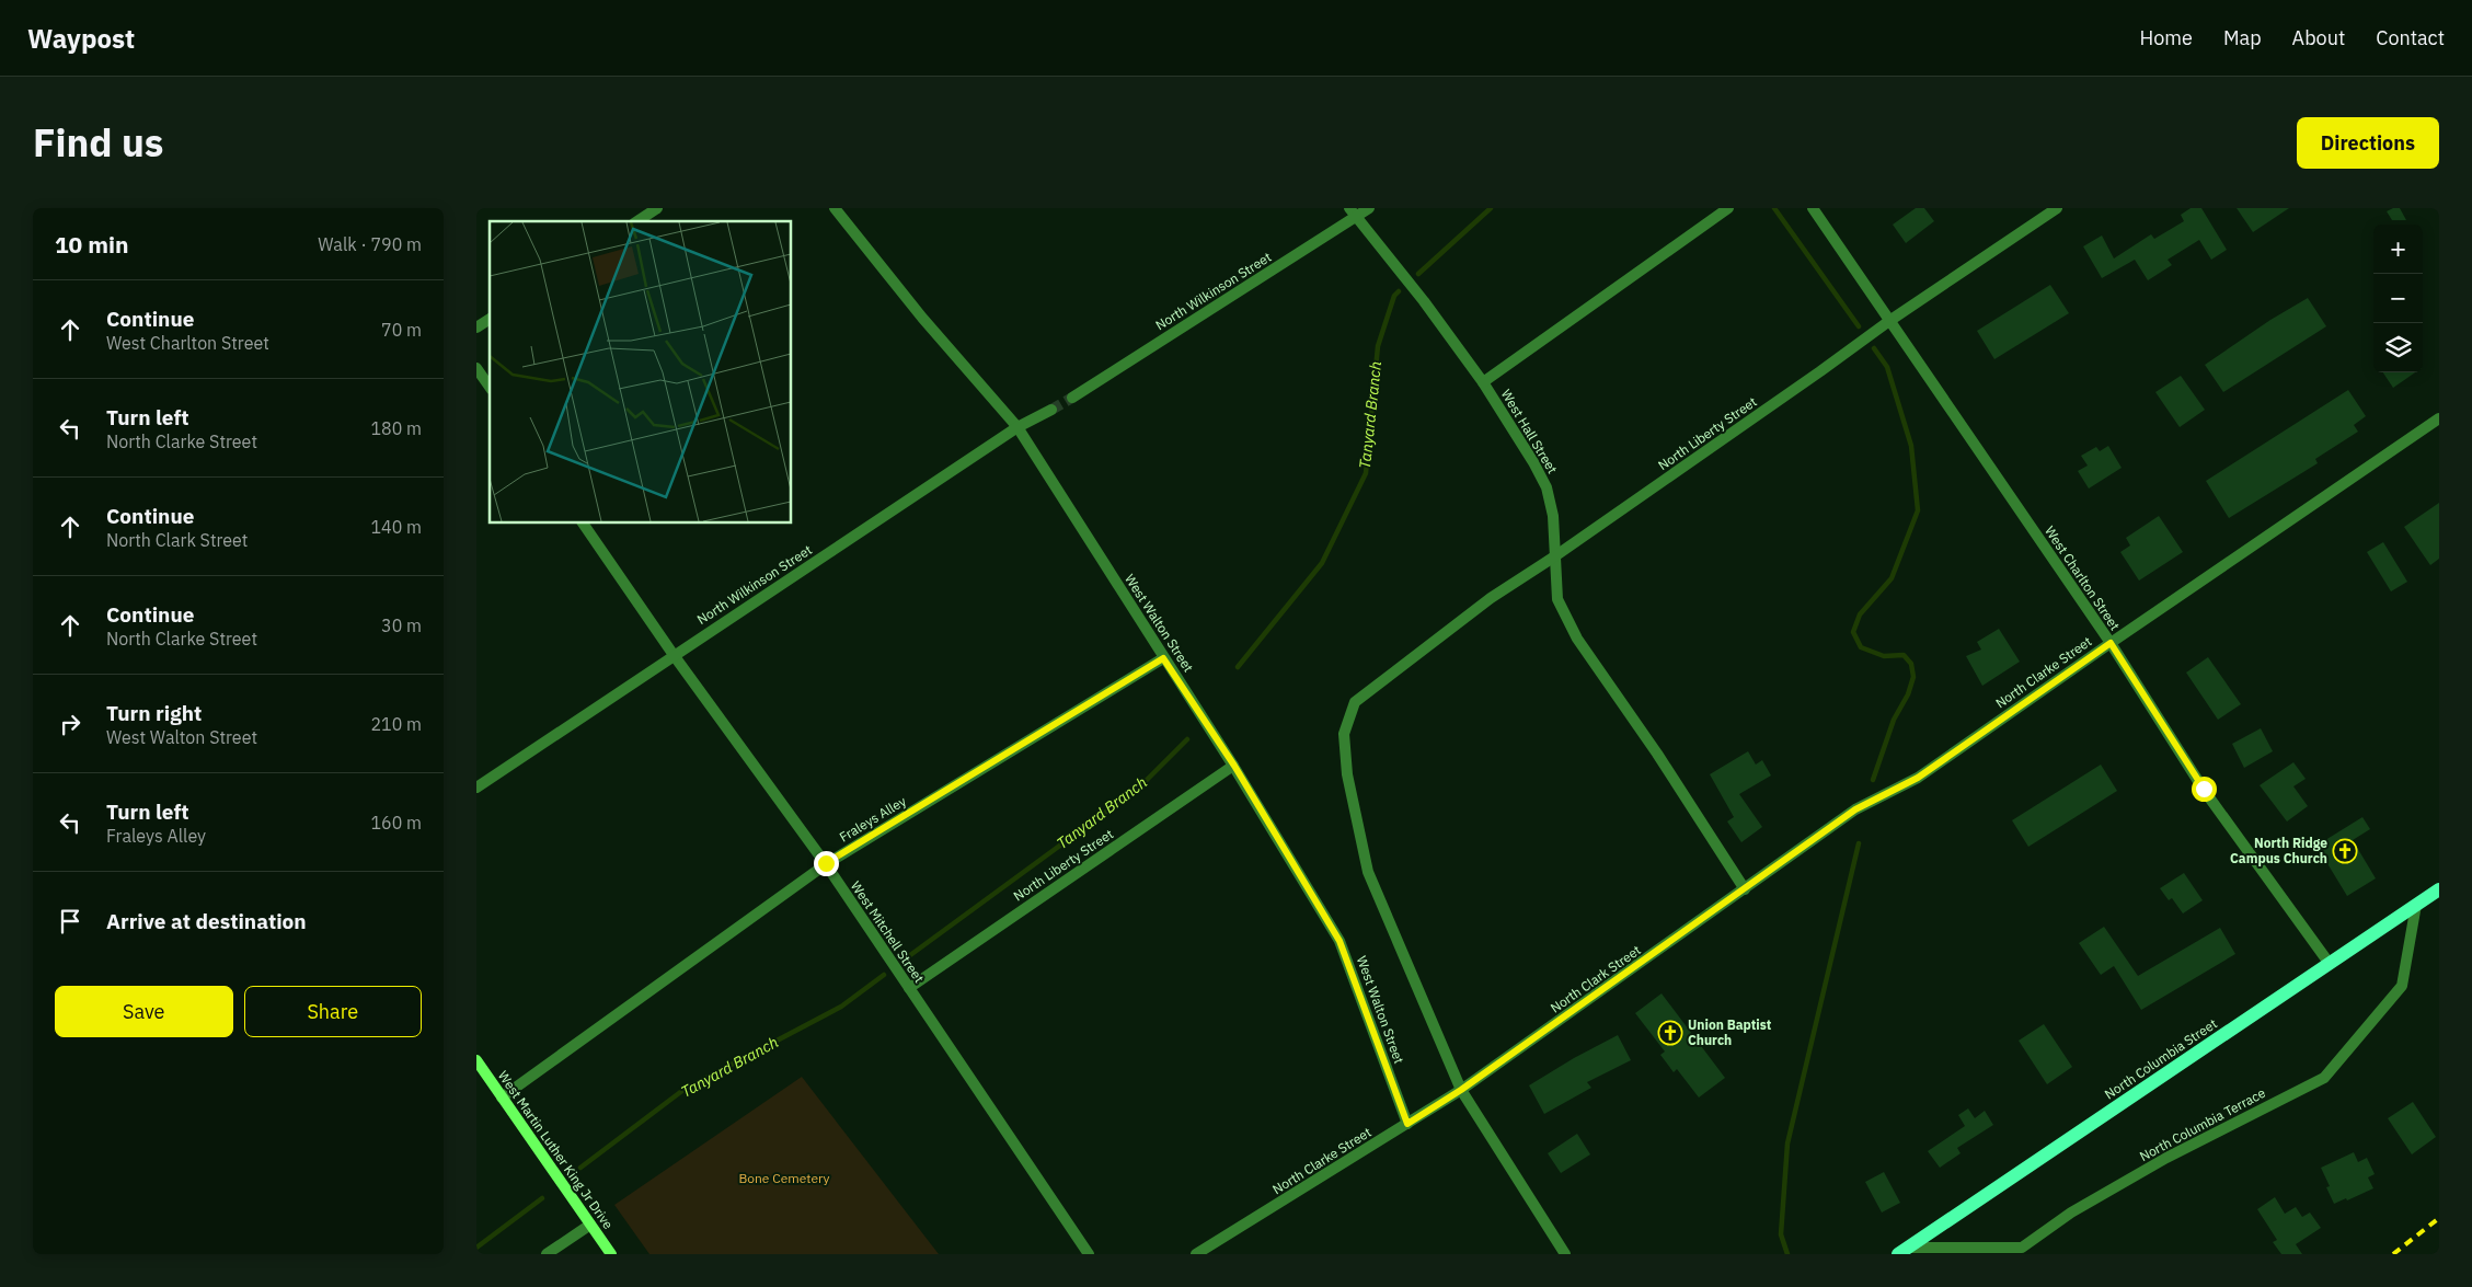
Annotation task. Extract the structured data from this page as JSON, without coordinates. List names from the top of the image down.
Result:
{
  "streets": {
    "main road": ["North Columbia Street", "West Martin Luther King Jr Drive"],
    "street": [
      "North Wilkinson Street",
      "West Hall Street",
      "North Liberty Street",
      "West Charlton Street",
      "West Walton Street",
      "North Clarke Street",
      "Fraleys Alley",
      "West Mitchell Street",
      "North Clark Street",
      "North Columbia Terrace"
    ]
  },
  "crossings": [
    ["North Wilkinson Street", "West Hall Street"],
    ["North Wilkinson Street", "West Walton Street"],
    ["North Wilkinson Street", "West Mitchell Street"],
    ["West Hall Street", "North Liberty Street"],
    ["West Hall Street", "North Clarke Street"],
    ["West Hall Street", "North Clark Street"],
    ["North Liberty Street", "West Charlton Street"],
    ["North Liberty Street", "West Walton Street"],
    ["North Liberty Street", "North Clarke Street"],
    ["North Liberty Street", "West Mitchell Street"],
    ["North Liberty Street", "North Clark Street"],
    ["West Charlton Street", "North Clarke Street"],
    ["West Charlton Street", "North Columbia Street"],
    ["West Walton Street", "North Clarke Street"],
    ["West Walton Street", "Fraleys Alley"],
    ["North Clarke Street", "North Clark Street"],
    ["Fraleys Alley", "West Mitchell Street"],
    ["Fraleys Alley", "West Martin Luther King Jr Drive"],
    ["North Columbia Street", "North Columbia Terrace"]
  ],
  "water": ["Tanyard Branch"],
  "parks": ["Bone Cemetery"],
  "places": {
    "church": ["North Ridge Campus Church", "Union Baptist Church"]
  },
  "page": {
    "header": "Waypost",
    "nav": [
      "Home",
      "Map",
      "About",
      "Contact"
    ],
    "title": "Find us",
    "buttons": [
      "Directions",
      ["Save", "Share"]
    ],
    "heading": ["10 min", "Walk · 790 m"],
    "map_buttons": ["+", "−"],
    "list": [
      ["Continue", "West Charlton Street", "70 m"],
      ["Turn left", "North Clarke Street", "180 m"],
      ["Continue", "North Clark Street", "140 m"],
      ["Continue", "North Clarke Street", "30 m"],
      ["Turn right", "West Walton Street", "210 m"],
      ["Turn left", "Fraleys Alley", "160 m"],
      "Arrive at destination"
    ]
  }
}
